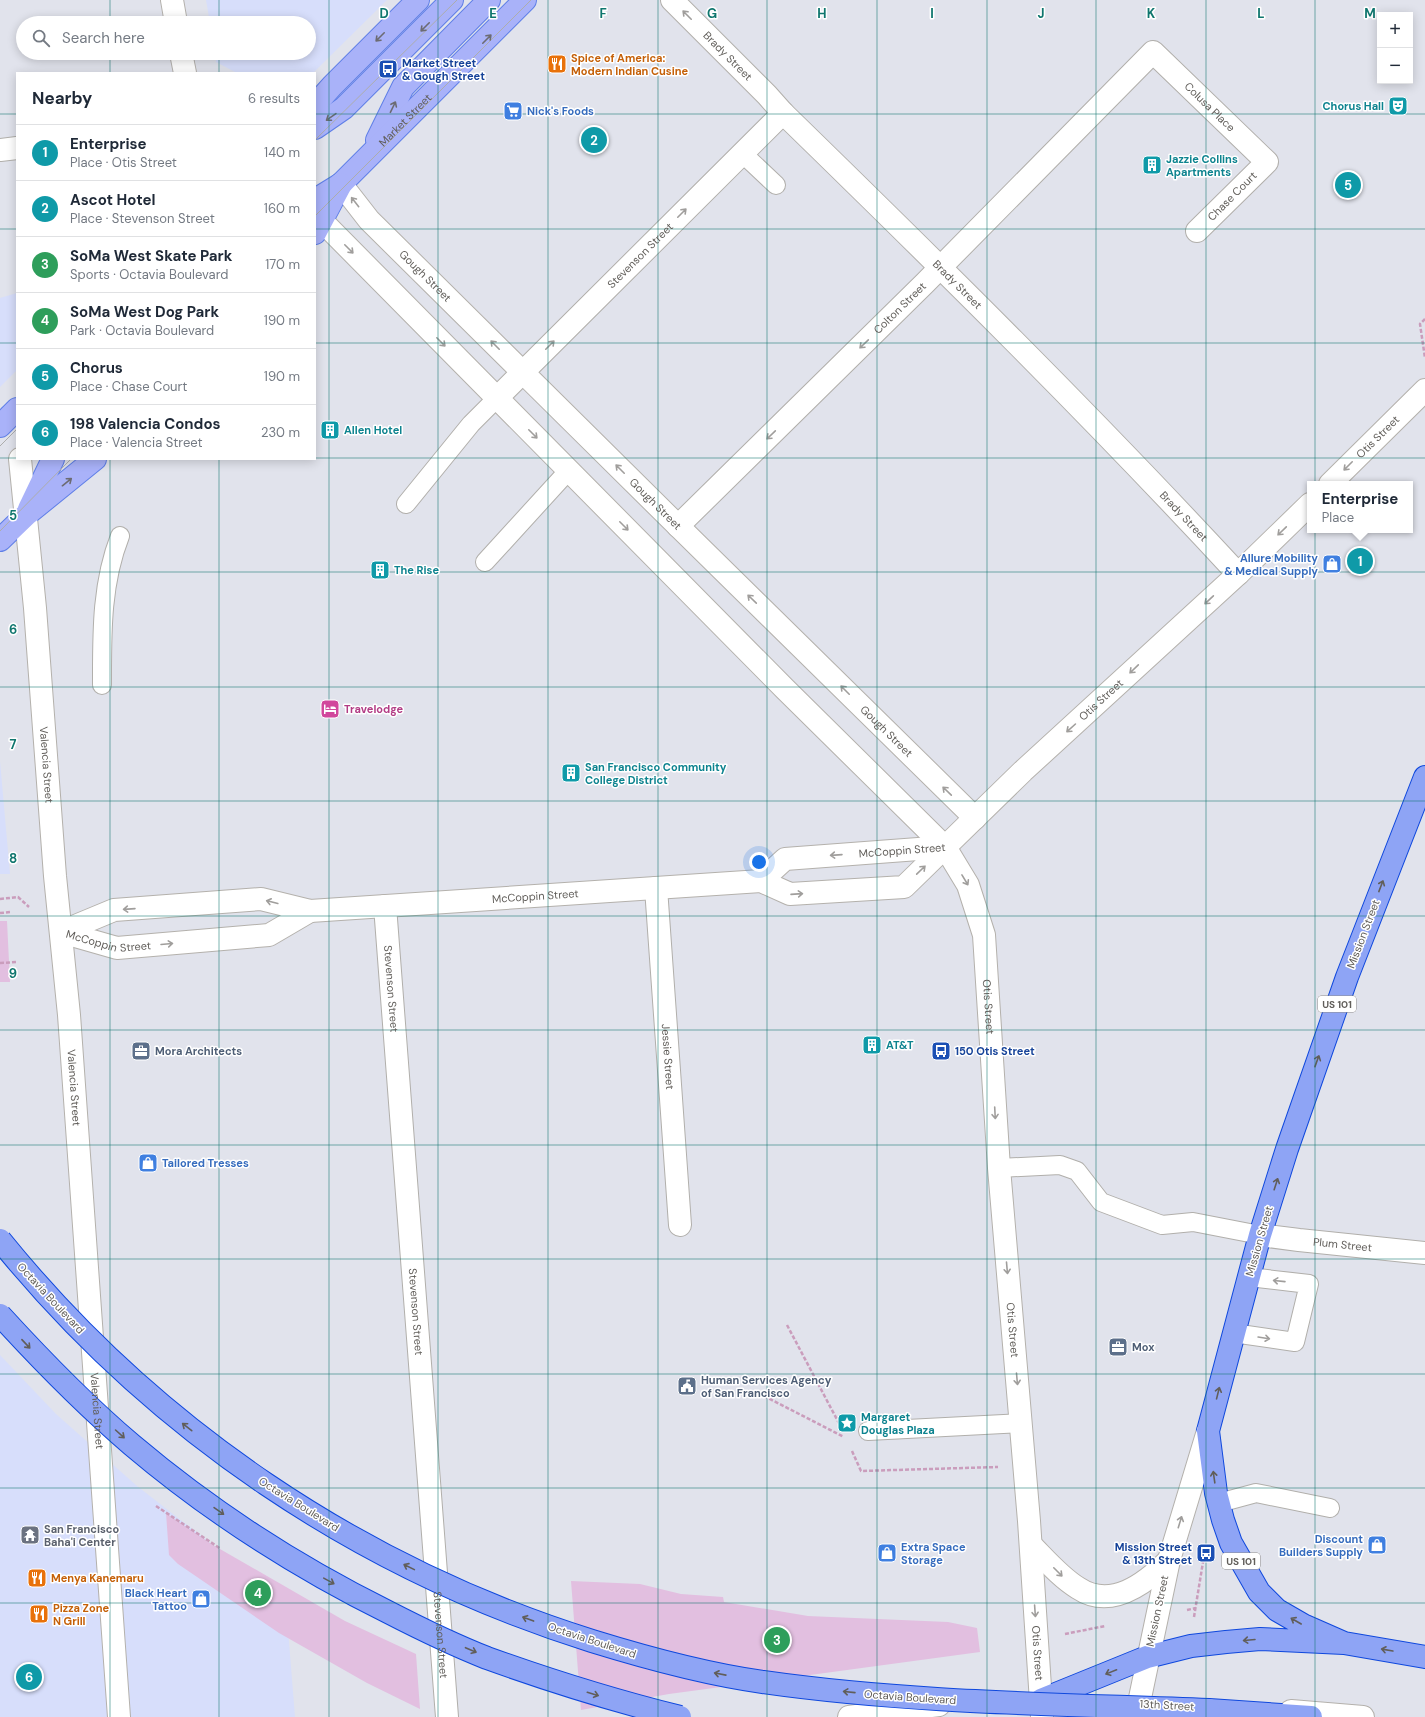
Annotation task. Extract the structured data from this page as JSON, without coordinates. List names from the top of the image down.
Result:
{
  "streets": {
    "highway": ["Mission Street", "US 101", "Octavia Boulevard"],
    "main road": ["Market Street"],
    "street": [
      "Brady Street",
      "Colusa Place",
      "Chase Court",
      "Stevenson Street",
      "Gough Street",
      "Colton Street",
      "Otis Street",
      "Valencia Street",
      "McCoppin Street",
      "Jessie Street",
      "Plum Street",
      "13th Street"
    ]
  },
  "crossings": [
    ["Brady Street", "Stevenson Street"],
    ["Brady Street", "Colton Street"],
    ["Brady Street", "Otis Street"],
    ["Colusa Place", "Chase Court"],
    ["Colusa Place", "Colton Street"],
    ["Market Street", "Gough Street"],
    ["Stevenson Street", "Gough Street"],
    ["Stevenson Street", "McCoppin Street"],
    ["Gough Street", "Colton Street"],
    ["Gough Street", "Otis Street"],
    ["Otis Street", "McCoppin Street"],
    ["Otis Street", "13th Street"],
    ["Valencia Street", "McCoppin Street"],
    ["McCoppin Street", "Jessie Street"],
    ["Mission Street", "US 101"],
    ["Mission Street", "Plum Street"],
    ["Mission Street", "13th Street"]
  ],
  "one_way": ["Colton Street", "Otis Street", "Mission Street"],
  "places": {
    "restaurant": ["Spice of America: Modern Indian Cusine", "Menya Kanemaru", "Pizza Zone N Grill"],
    "bus stop": ["Market Street & Gough Street", "150 Otis Street", "Mission Street & 13th Street"],
    "theatre": ["Chorus Hall"],
    "supermarket": ["Nick's Foods"],
    "building": [
      "Jazzie Collins Apartments",
      "Allen Hotel",
      "The Rise",
      "San Francisco Community College District",
      "AT&T"
    ],
    "shop": [
      "Allure Mobility & Medical Supply",
      "Tailored Tresses",
      "Discount Builders Supply",
      "Extra Space Storage",
      "Black Heart Tattoo"
    ],
    "hotel": ["Travelodge"],
    "office": ["Mora Architects", "Mox"],
    "public building": ["Human Services Agency of San Francisco"],
    "place": ["Margaret Douglas Plaza"],
    "temple": ["San Francisco Baha'i Center"]
  },
  "page": {
    "map_buttons": ["+", "−"],
    "search": "Search here",
    "heading": ["Nearby", "6 results"],
    "list": [
      {
        "mark": "1",
        "name": "Enterprise",
        "note": "Place · Otis Street",
        "value": "140 m"
      },
      {
        "mark": "2",
        "name": "Ascot Hotel",
        "note": "Place · Stevenson Street",
        "value": "160 m"
      },
      {
        "mark": "3",
        "name": "SoMa West Skate Park",
        "note": "Sports · Octavia Boulevard",
        "value": "170 m"
      },
      {
        "mark": "4",
        "name": "SoMa West Dog Park",
        "note": "Park · Octavia Boulevard",
        "value": "190 m"
      },
      {
        "mark": "5",
        "name": "Chorus",
        "note": "Place · Chase Court",
        "value": "190 m"
      },
      {
        "mark": "6",
        "name": "198 Valencia Condos",
        "note": "Place · Valencia Street",
        "value": "230 m"
      }
    ],
    "pins": [
      "2",
      "5",
      "1",
      "4",
      "3",
      "6"
    ],
    "popup": ["Enterprise", "Place"]
  },
  "grid": {
    "columns": [
      "D",
      "E",
      "F",
      "G",
      "H",
      "I",
      "J",
      "K",
      "L",
      "M"
    ],
    "rows": [
      "5",
      "6",
      "7",
      "8",
      "9"
    ]
  }
}
